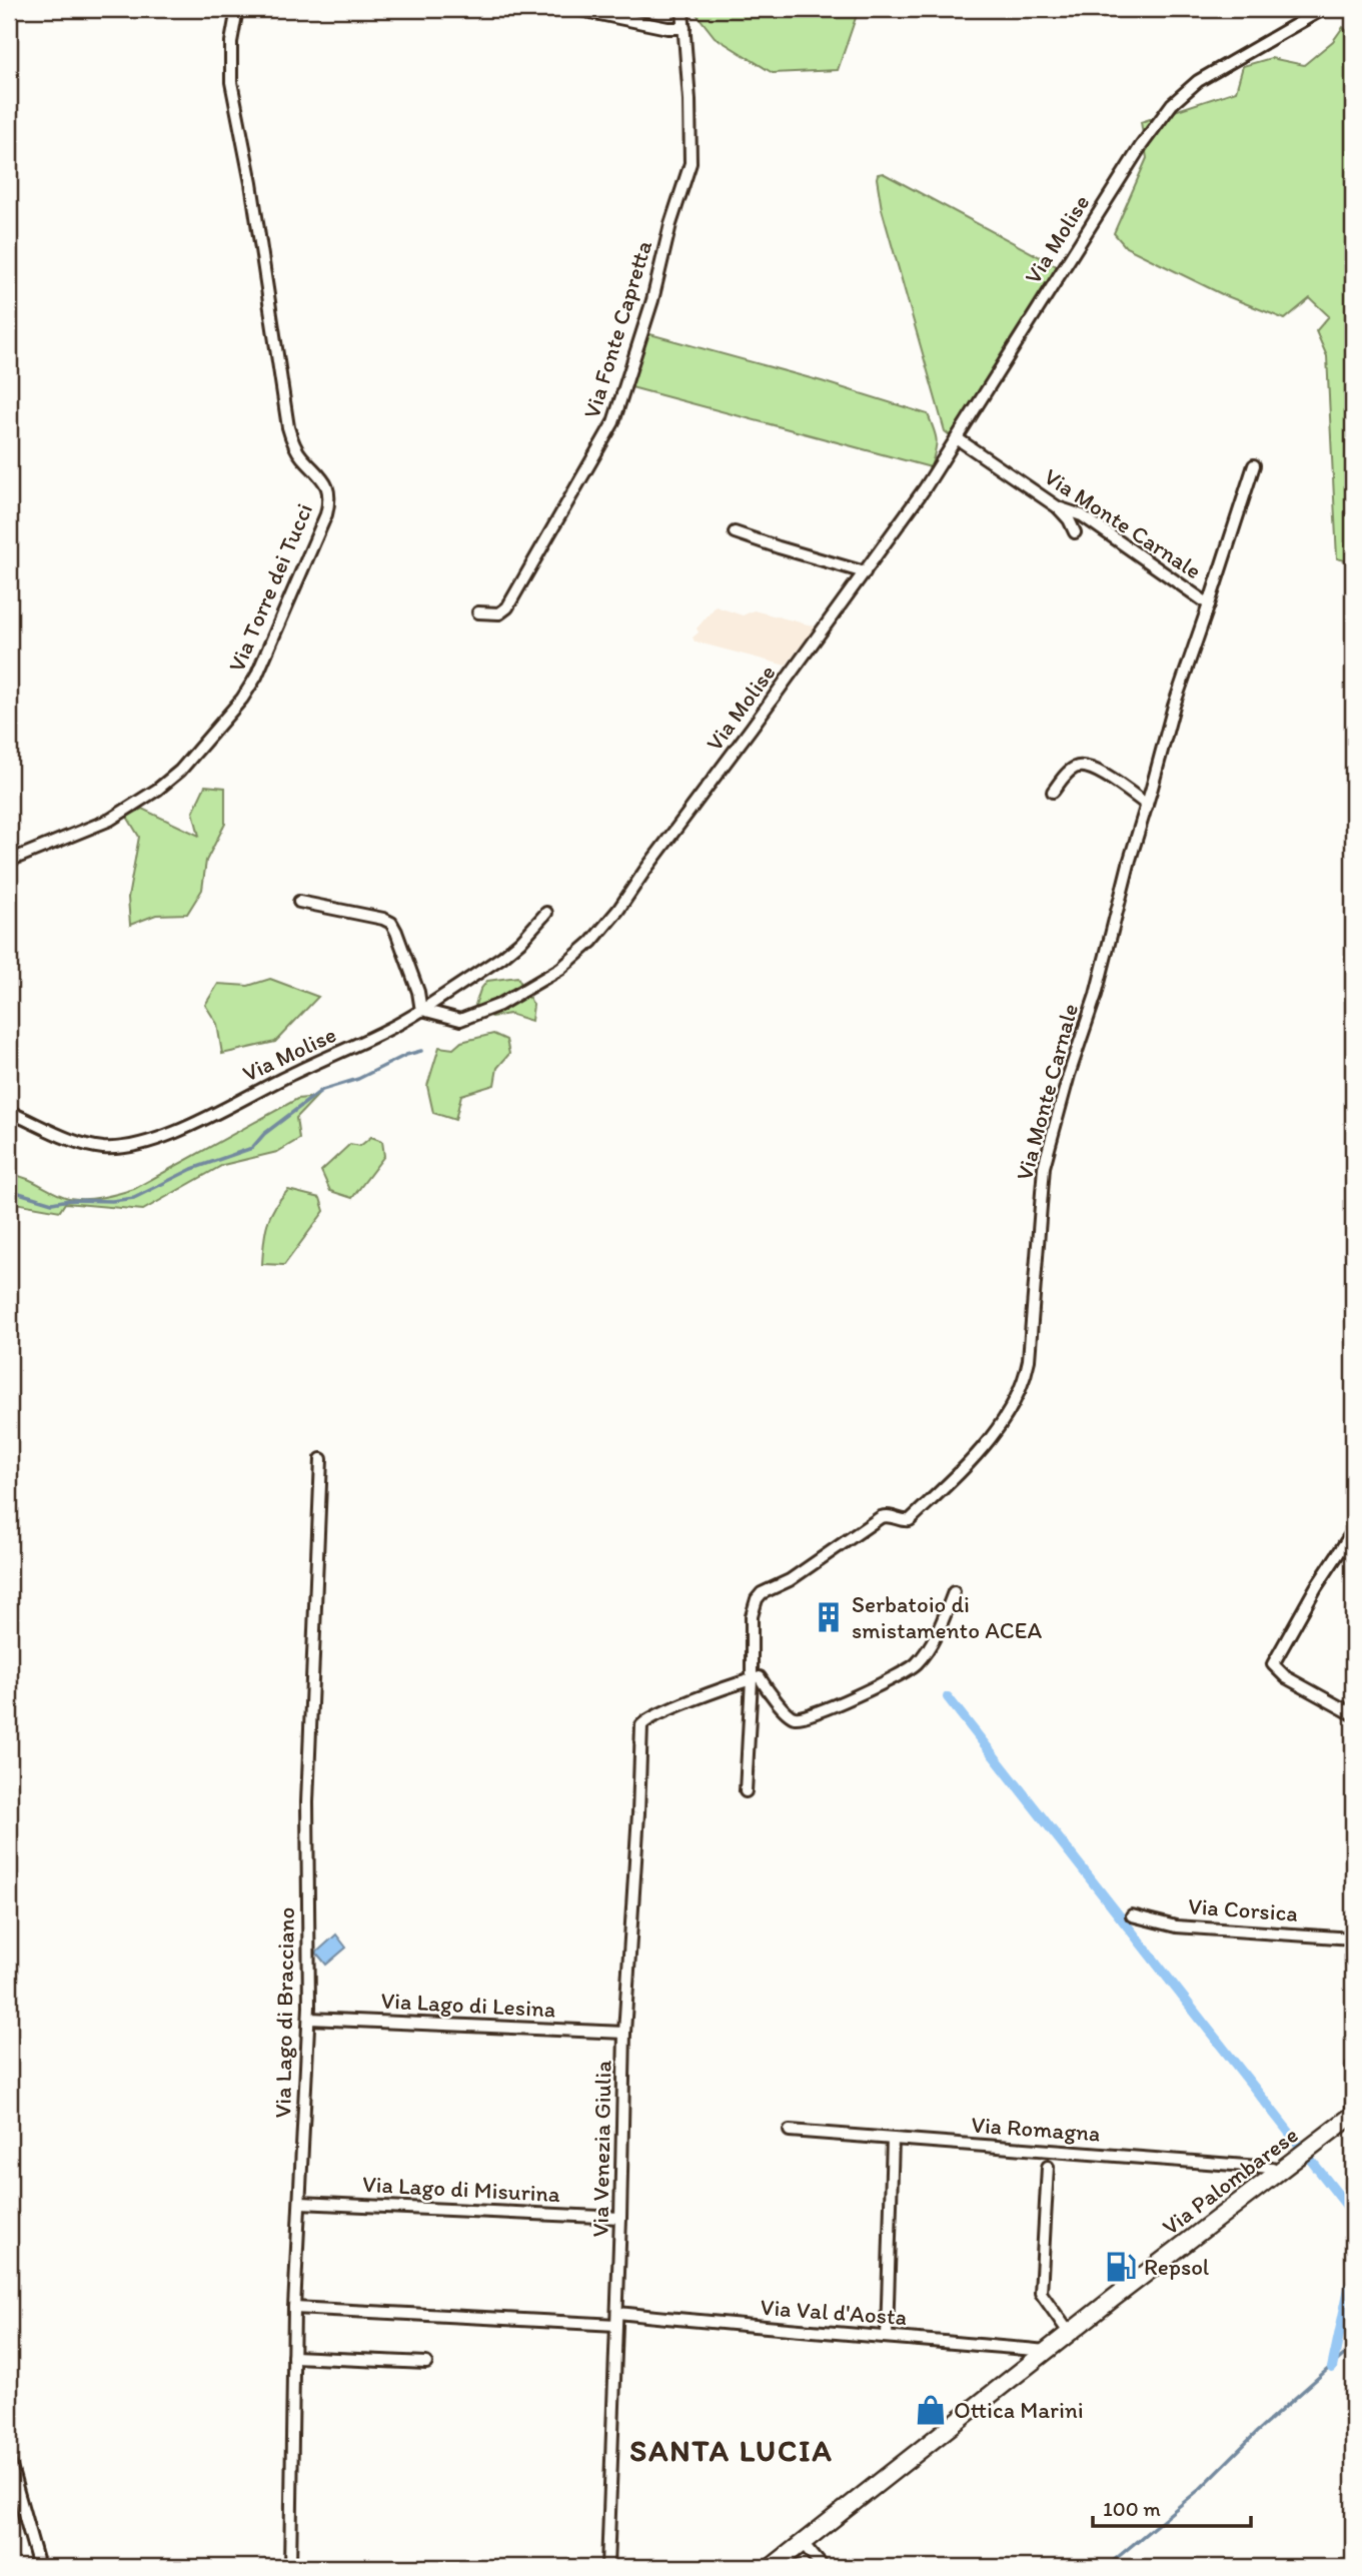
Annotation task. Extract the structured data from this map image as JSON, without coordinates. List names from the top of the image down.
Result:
{
  "streets": {
    "main road": ["Via Palombarese"],
    "street": [
      "Via Molise",
      "Via Fonte Capretta",
      "Via Monte Carnale",
      "Via Torre dei Tucci",
      "Via Corsica",
      "Via Lago di Lesina",
      "Via Lago di Bracciano",
      "Via Romagna",
      "Via Venezia Giulia",
      "Via Lago di Misurina",
      "Via Val d'Aosta"
    ]
  },
  "crossings": [
    ["Via Molise", "Via Monte Carnale"],
    ["Via Monte Carnale", "Via Venezia Giulia"],
    ["Via Lago di Lesina", "Via Lago di Bracciano"],
    ["Via Lago di Lesina", "Via Venezia Giulia"],
    ["Via Lago di Bracciano", "Via Lago di Misurina"],
    ["Via Lago di Bracciano", "Via Val d'Aosta"],
    ["Via Romagna", "Via Palombarese"],
    ["Via Venezia Giulia", "Via Lago di Misurina"],
    ["Via Venezia Giulia", "Via Val d'Aosta"],
    ["Via Palombarese", "Via Val d'Aosta"]
  ],
  "districts": ["SANTA LUCIA"],
  "places": {
    "building": ["Serbatoio di smistamento ACEA"],
    "fuel station": ["Repsol"],
    "shop": ["Ottica Marini"]
  },
  "scale_bar": "100 m"
}
